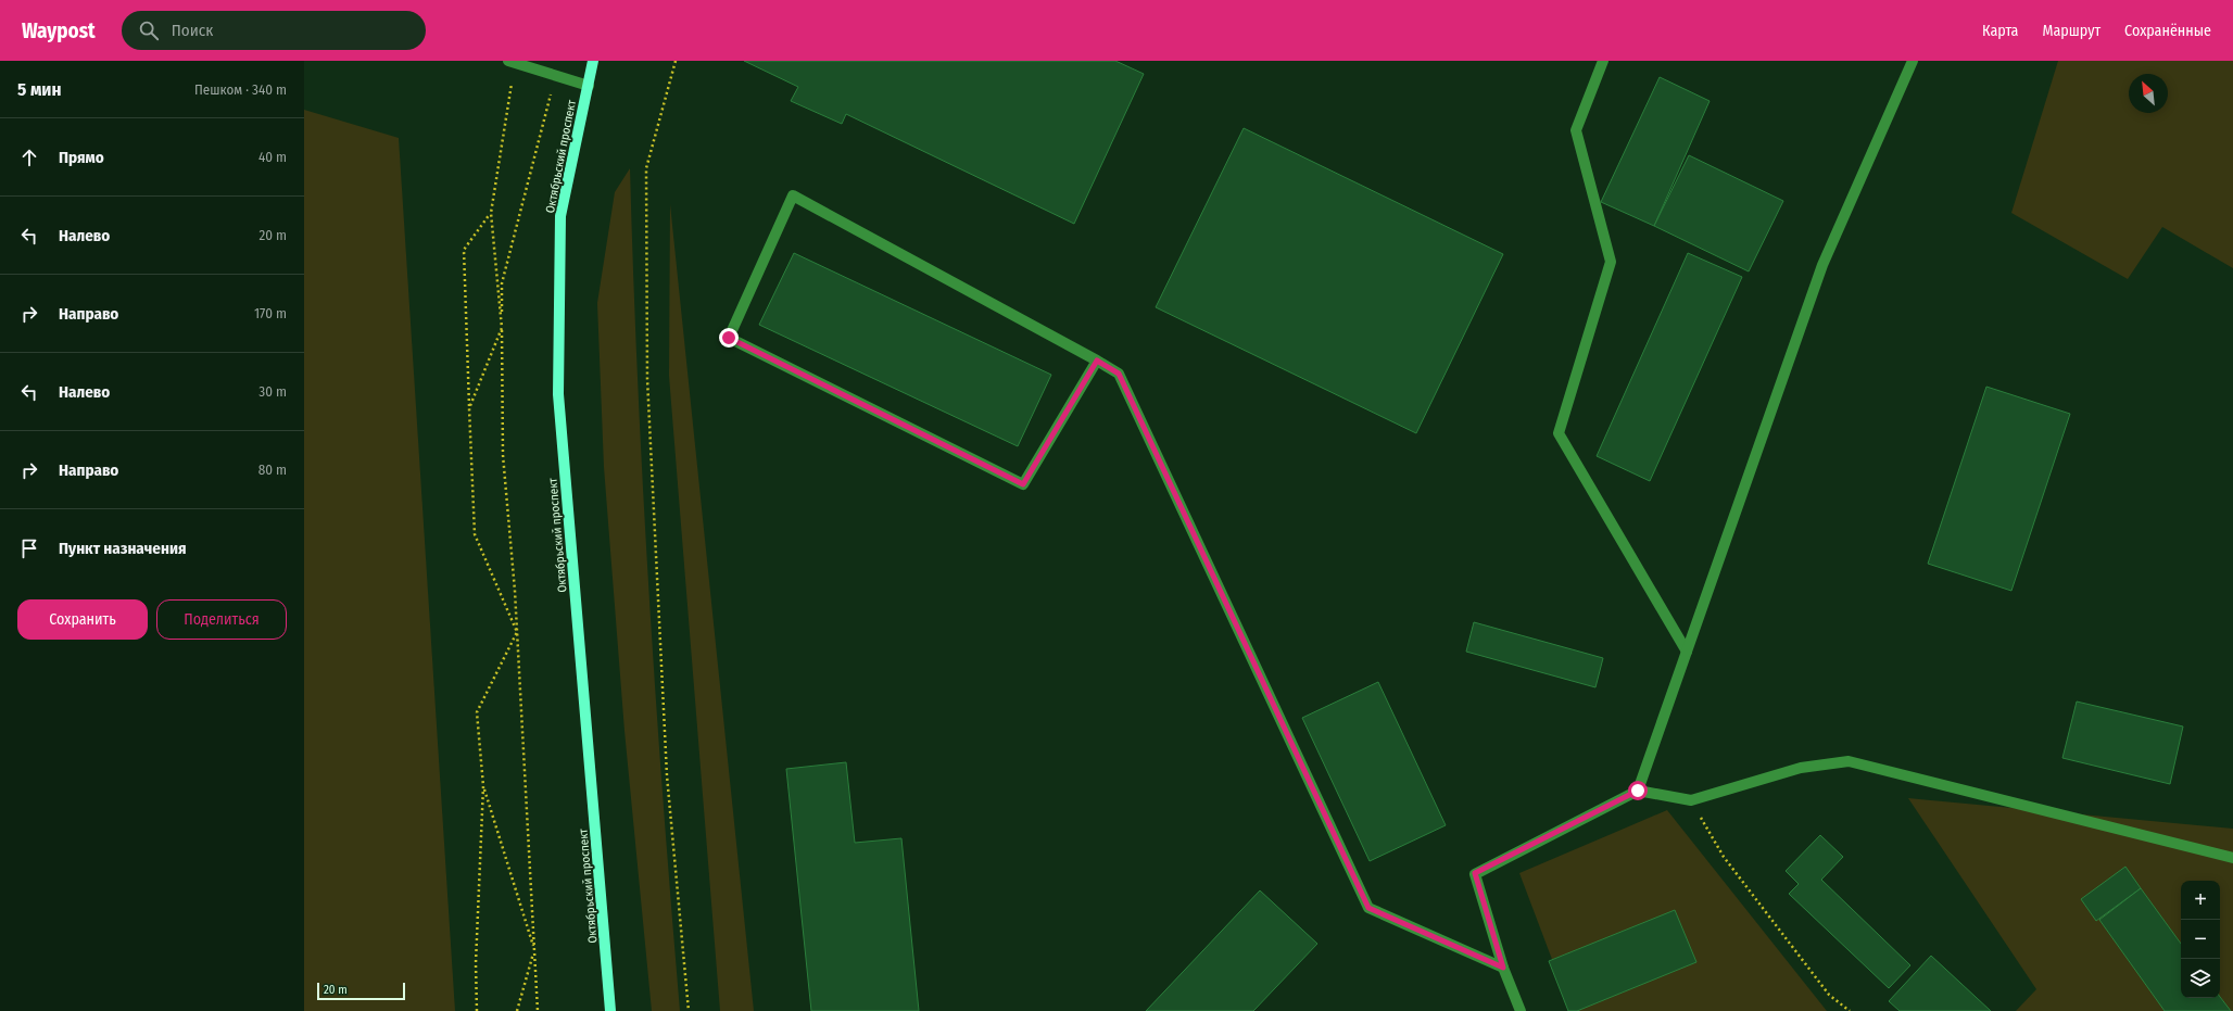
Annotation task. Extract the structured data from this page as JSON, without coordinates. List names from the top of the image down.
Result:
{
  "streets": {
    "main road": ["Октябрьский проспект"]
  },
  "scale_bar": "20 m",
  "north": "top left",
  "page": {
    "header": "Waypost",
    "search": "Поиск",
    "nav": ["Карта", "Маршрут", "Сохранённые"],
    "heading": ["5 мин", "Пешком · 340 m"],
    "list": [
      ["Прямо", "40 m"],
      ["Налево", "20 m"],
      ["Направо", "170 m"],
      ["Налево", "30 m"],
      ["Направо", "80 m"],
      "Пункт назначения"
    ],
    "buttons": ["Сохранить", "Поделиться"],
    "map_buttons": ["+", "−"],
    "scale": "20 m"
  }
}
